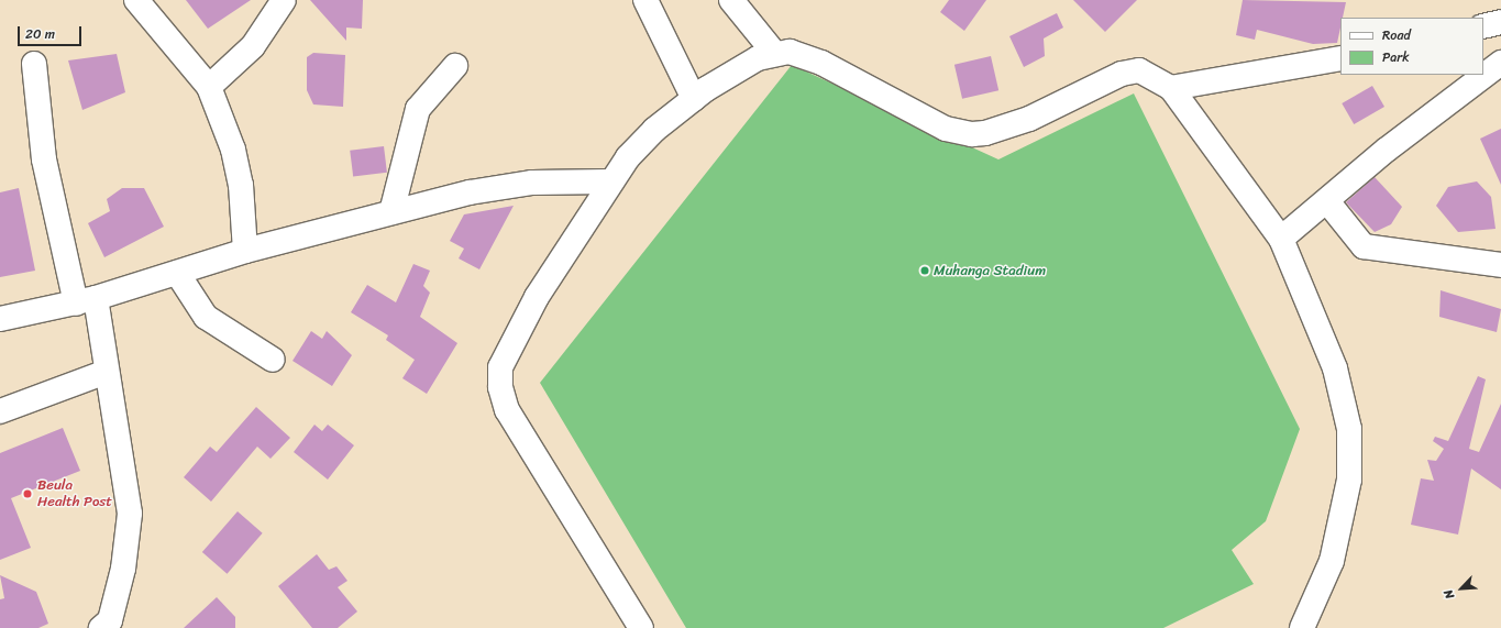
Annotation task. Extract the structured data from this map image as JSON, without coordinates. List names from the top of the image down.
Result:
{
  "places": ["Muhanga Stadium", "Beula Health Post"],
  "legend": ["Road", "Park"],
  "scale_bar": "20 m",
  "north": "bottom left"
}
